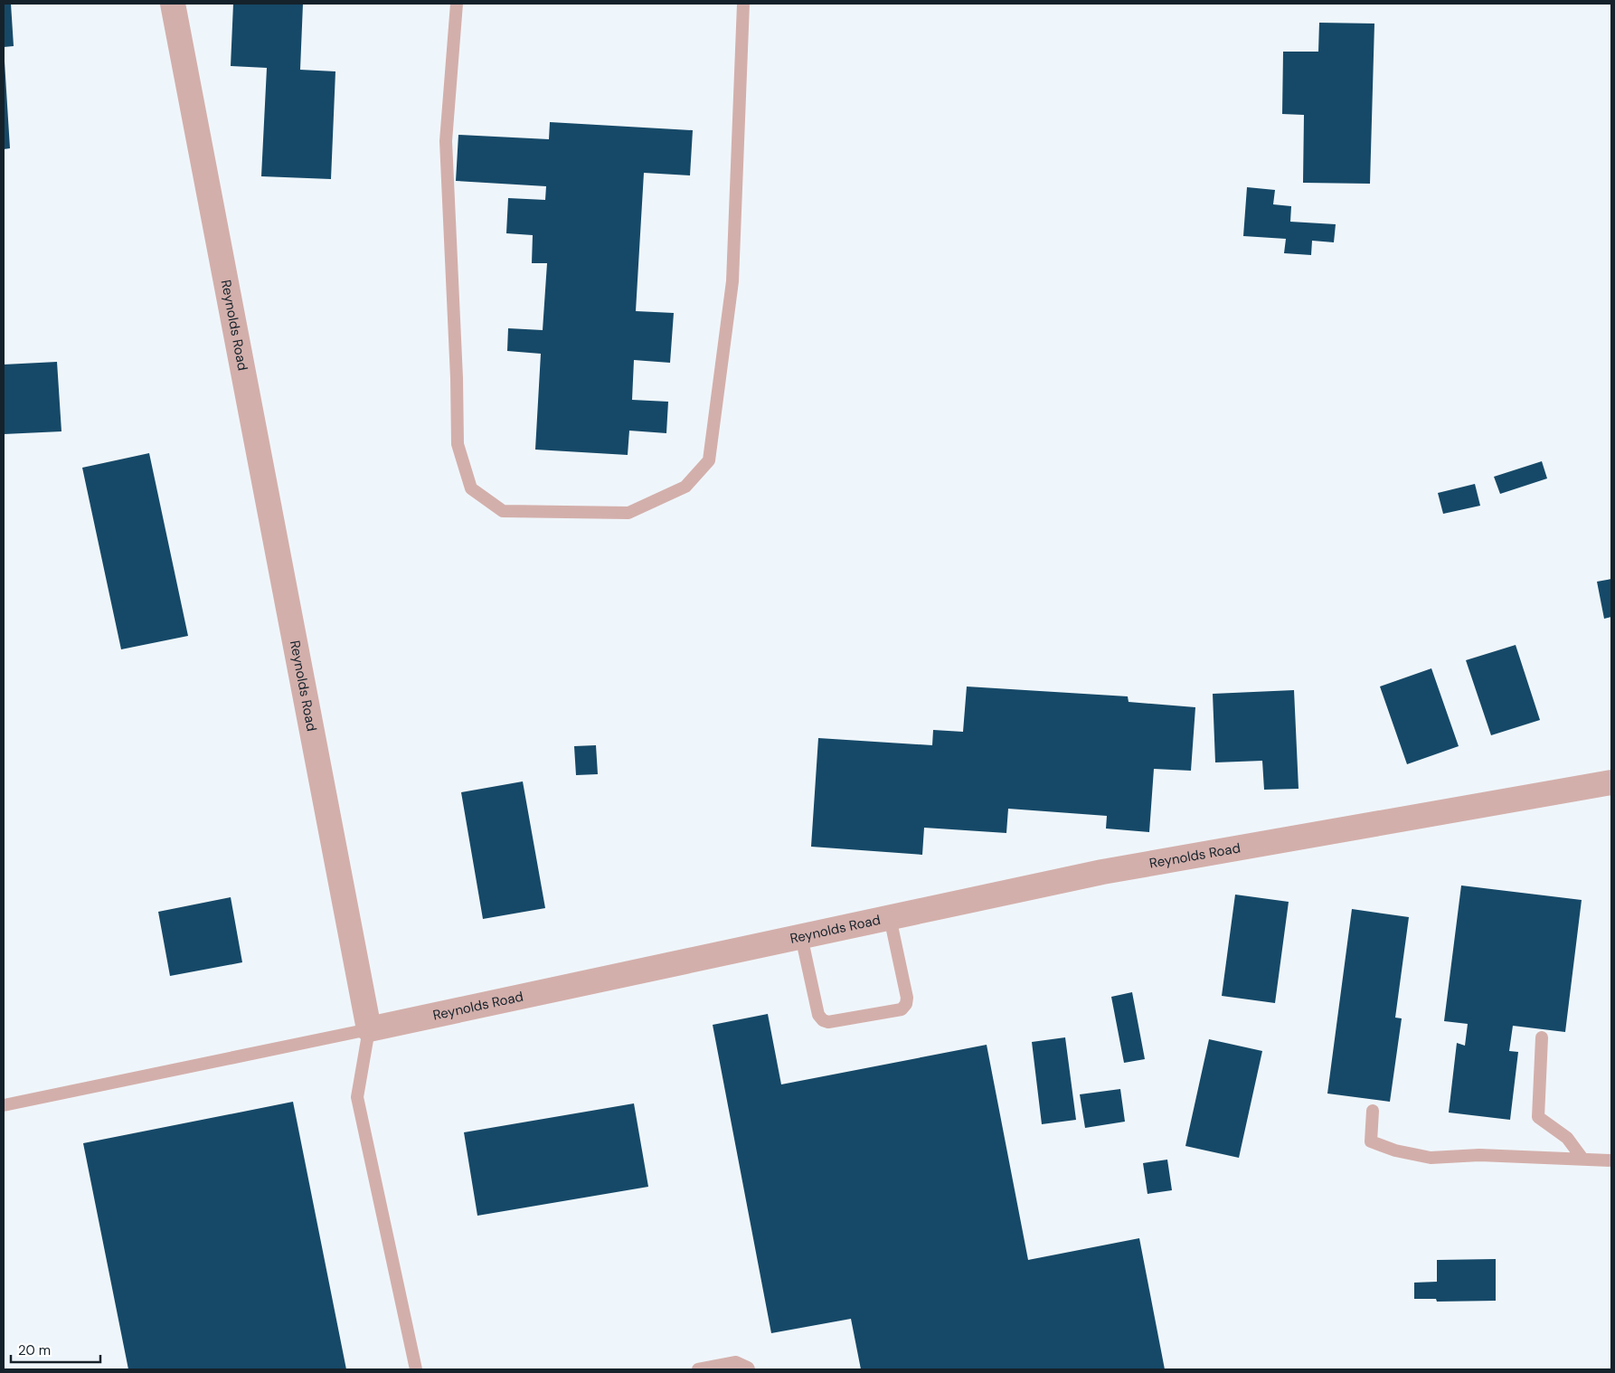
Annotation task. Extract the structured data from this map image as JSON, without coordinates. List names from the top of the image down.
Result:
{
  "streets": {
    "street": ["Reynolds Road"]
  },
  "scale_bar": "20 m"
}
